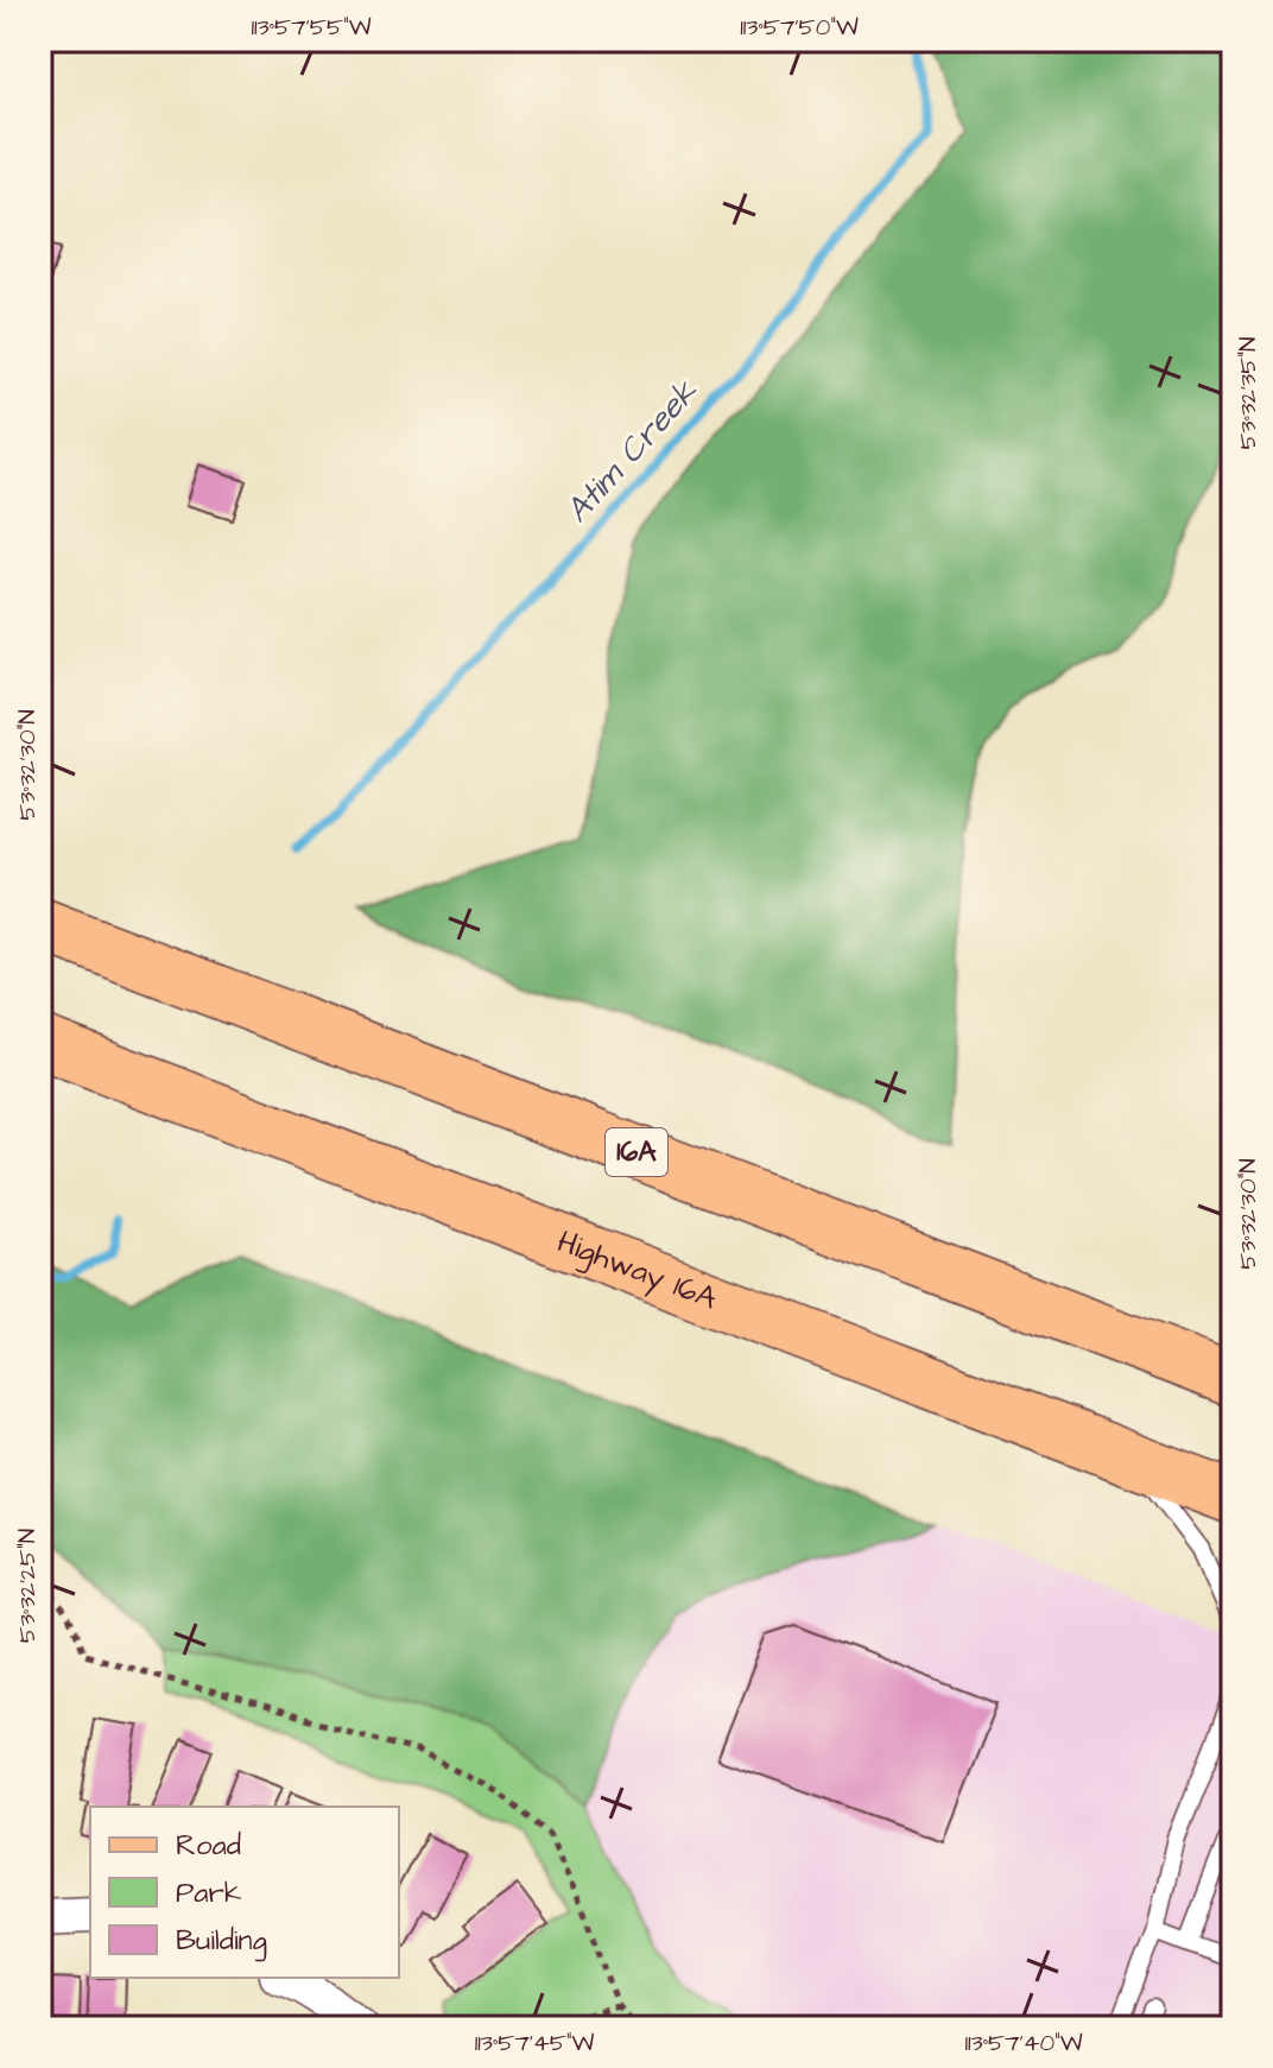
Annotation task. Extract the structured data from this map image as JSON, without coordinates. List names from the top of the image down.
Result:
{
  "streets": {
    "main road": ["16A", "Highway 16A"]
  },
  "water": ["Atim Creek"],
  "legend": ["Road", "Park", "Building"],
  "coordinates": [
    "113°57'55\"W",
    "113°57'50\"W",
    "53°32'35\"N",
    "53°32'30\"N",
    "53°32'25\"N",
    "113°57'45\"W",
    "113°57'40\"W"
  ]
}
